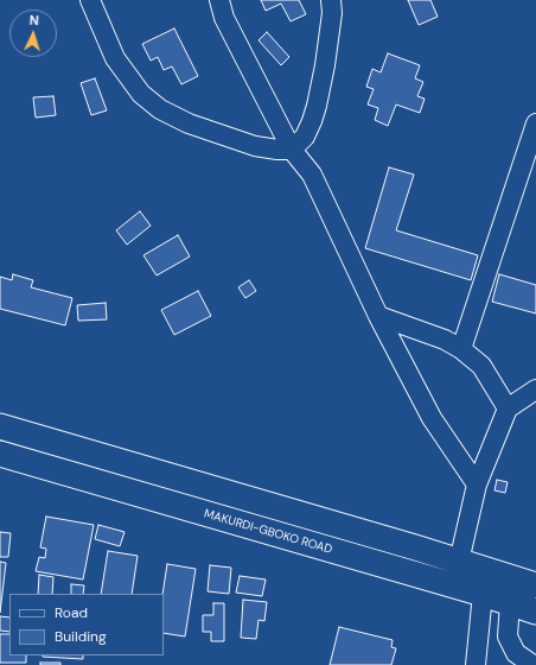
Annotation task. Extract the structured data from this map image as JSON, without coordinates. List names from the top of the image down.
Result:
{
  "streets": {
    "main road": ["MAKURDI-GBOKO ROAD"]
  },
  "legend": ["Road", "Building"],
  "north": "top"
}
